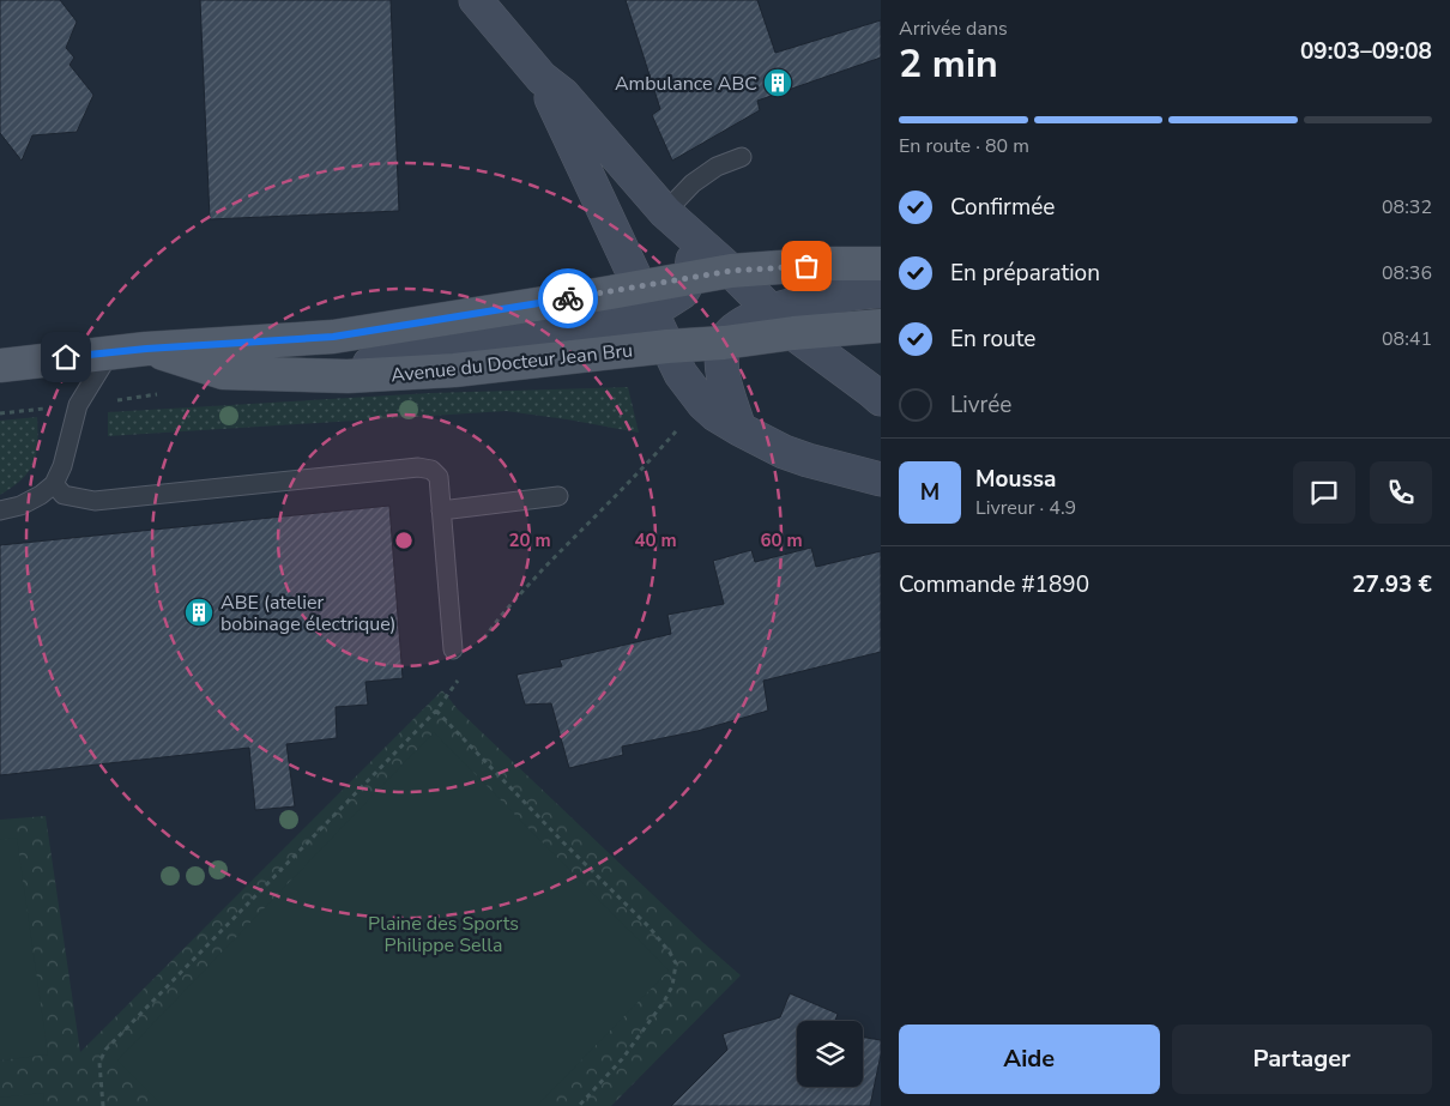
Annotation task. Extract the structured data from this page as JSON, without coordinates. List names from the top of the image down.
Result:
{
  "streets": {
    "main road": ["Avenue du Docteur Jean Bru"]
  },
  "parks": ["Plaine des Sports Philippe Sella"],
  "places": {
    "building": ["Ambulance ABC", "ABE (atelier bobinage électrique)"]
  },
  "page": {
    "heading": ["2 min", "Arrivée dans", "09:03–09:08"],
    "panel": [
      "Moussa",
      "Livreur · 4.9",
      "Commande #1890",
      "27.93 €"
    ],
    "bar": "En route · 80 m",
    "list": [
      ["Confirmée", "08:32"],
      ["En préparation", "08:36"],
      ["En route", "08:41"],
      "Livrée"
    ],
    "round": "M",
    "buttons": ["Aide", "Partager"]
  },
  "rings": ["20 m", "40 m", "60 m"]
}
